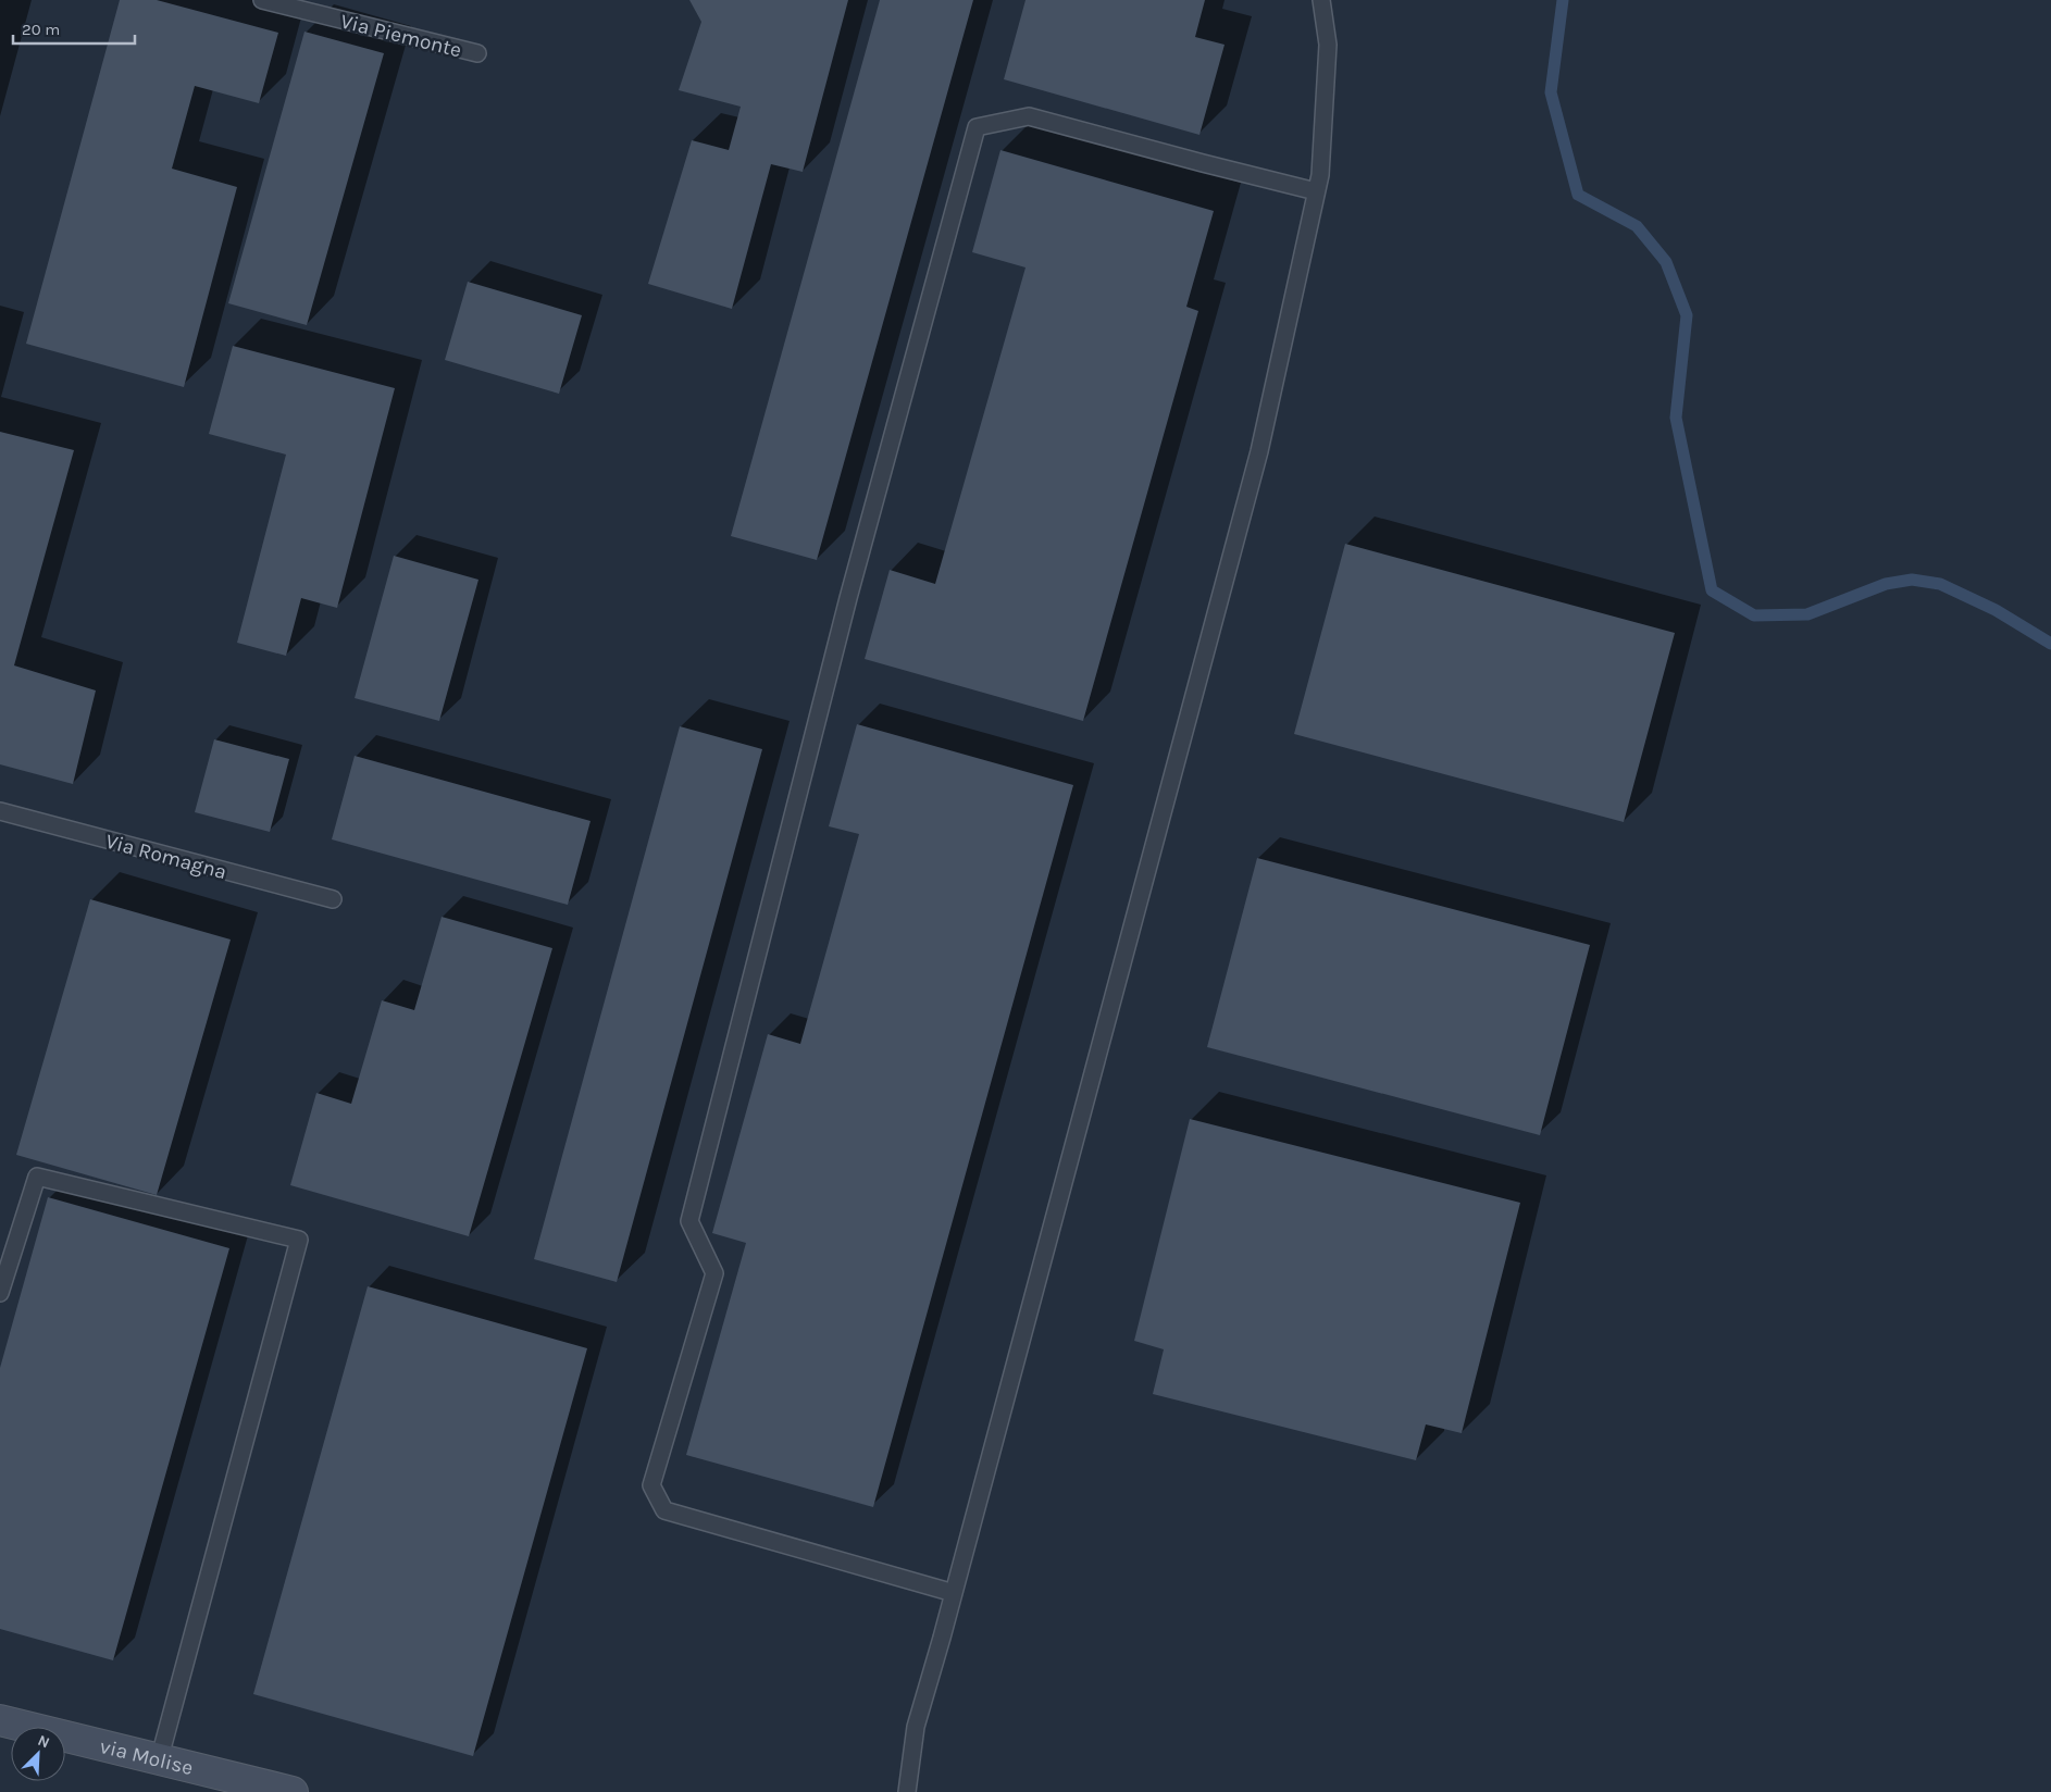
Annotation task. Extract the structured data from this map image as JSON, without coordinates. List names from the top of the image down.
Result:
{
  "streets": {
    "main road": ["via Molise"],
    "lane": ["Via Piemonte", "Via Romagna"]
  },
  "scale_bar": "20 m",
  "north": "top right"
}
